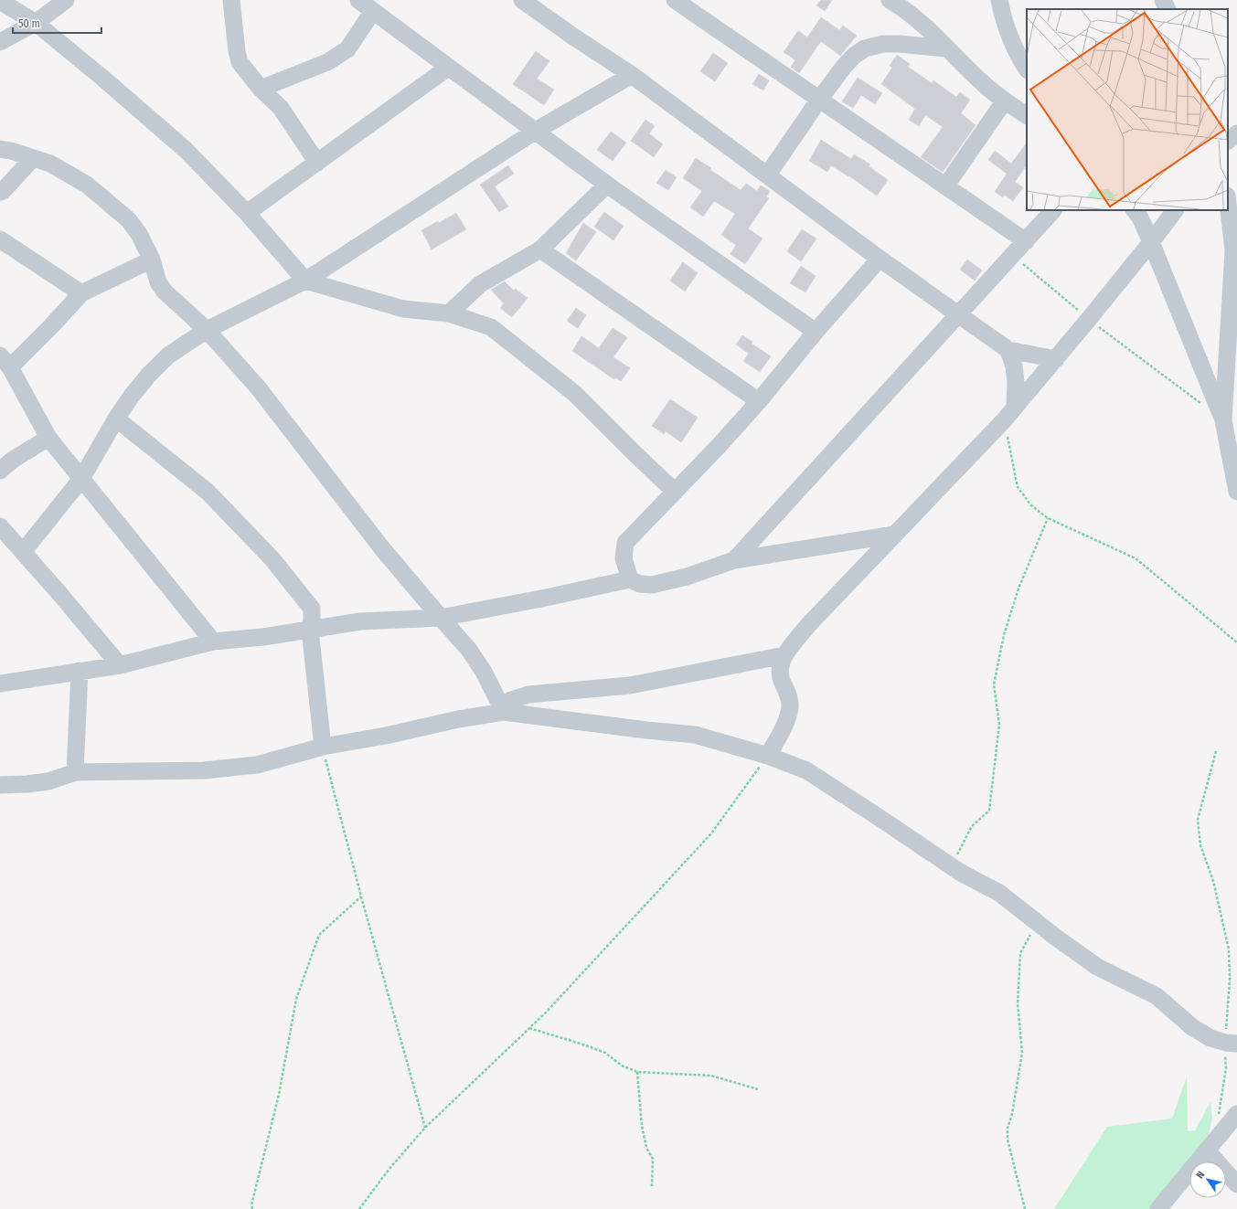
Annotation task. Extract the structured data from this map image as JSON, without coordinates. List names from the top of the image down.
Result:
{
  "scale_bar": "50 m",
  "north": "top left"
}
